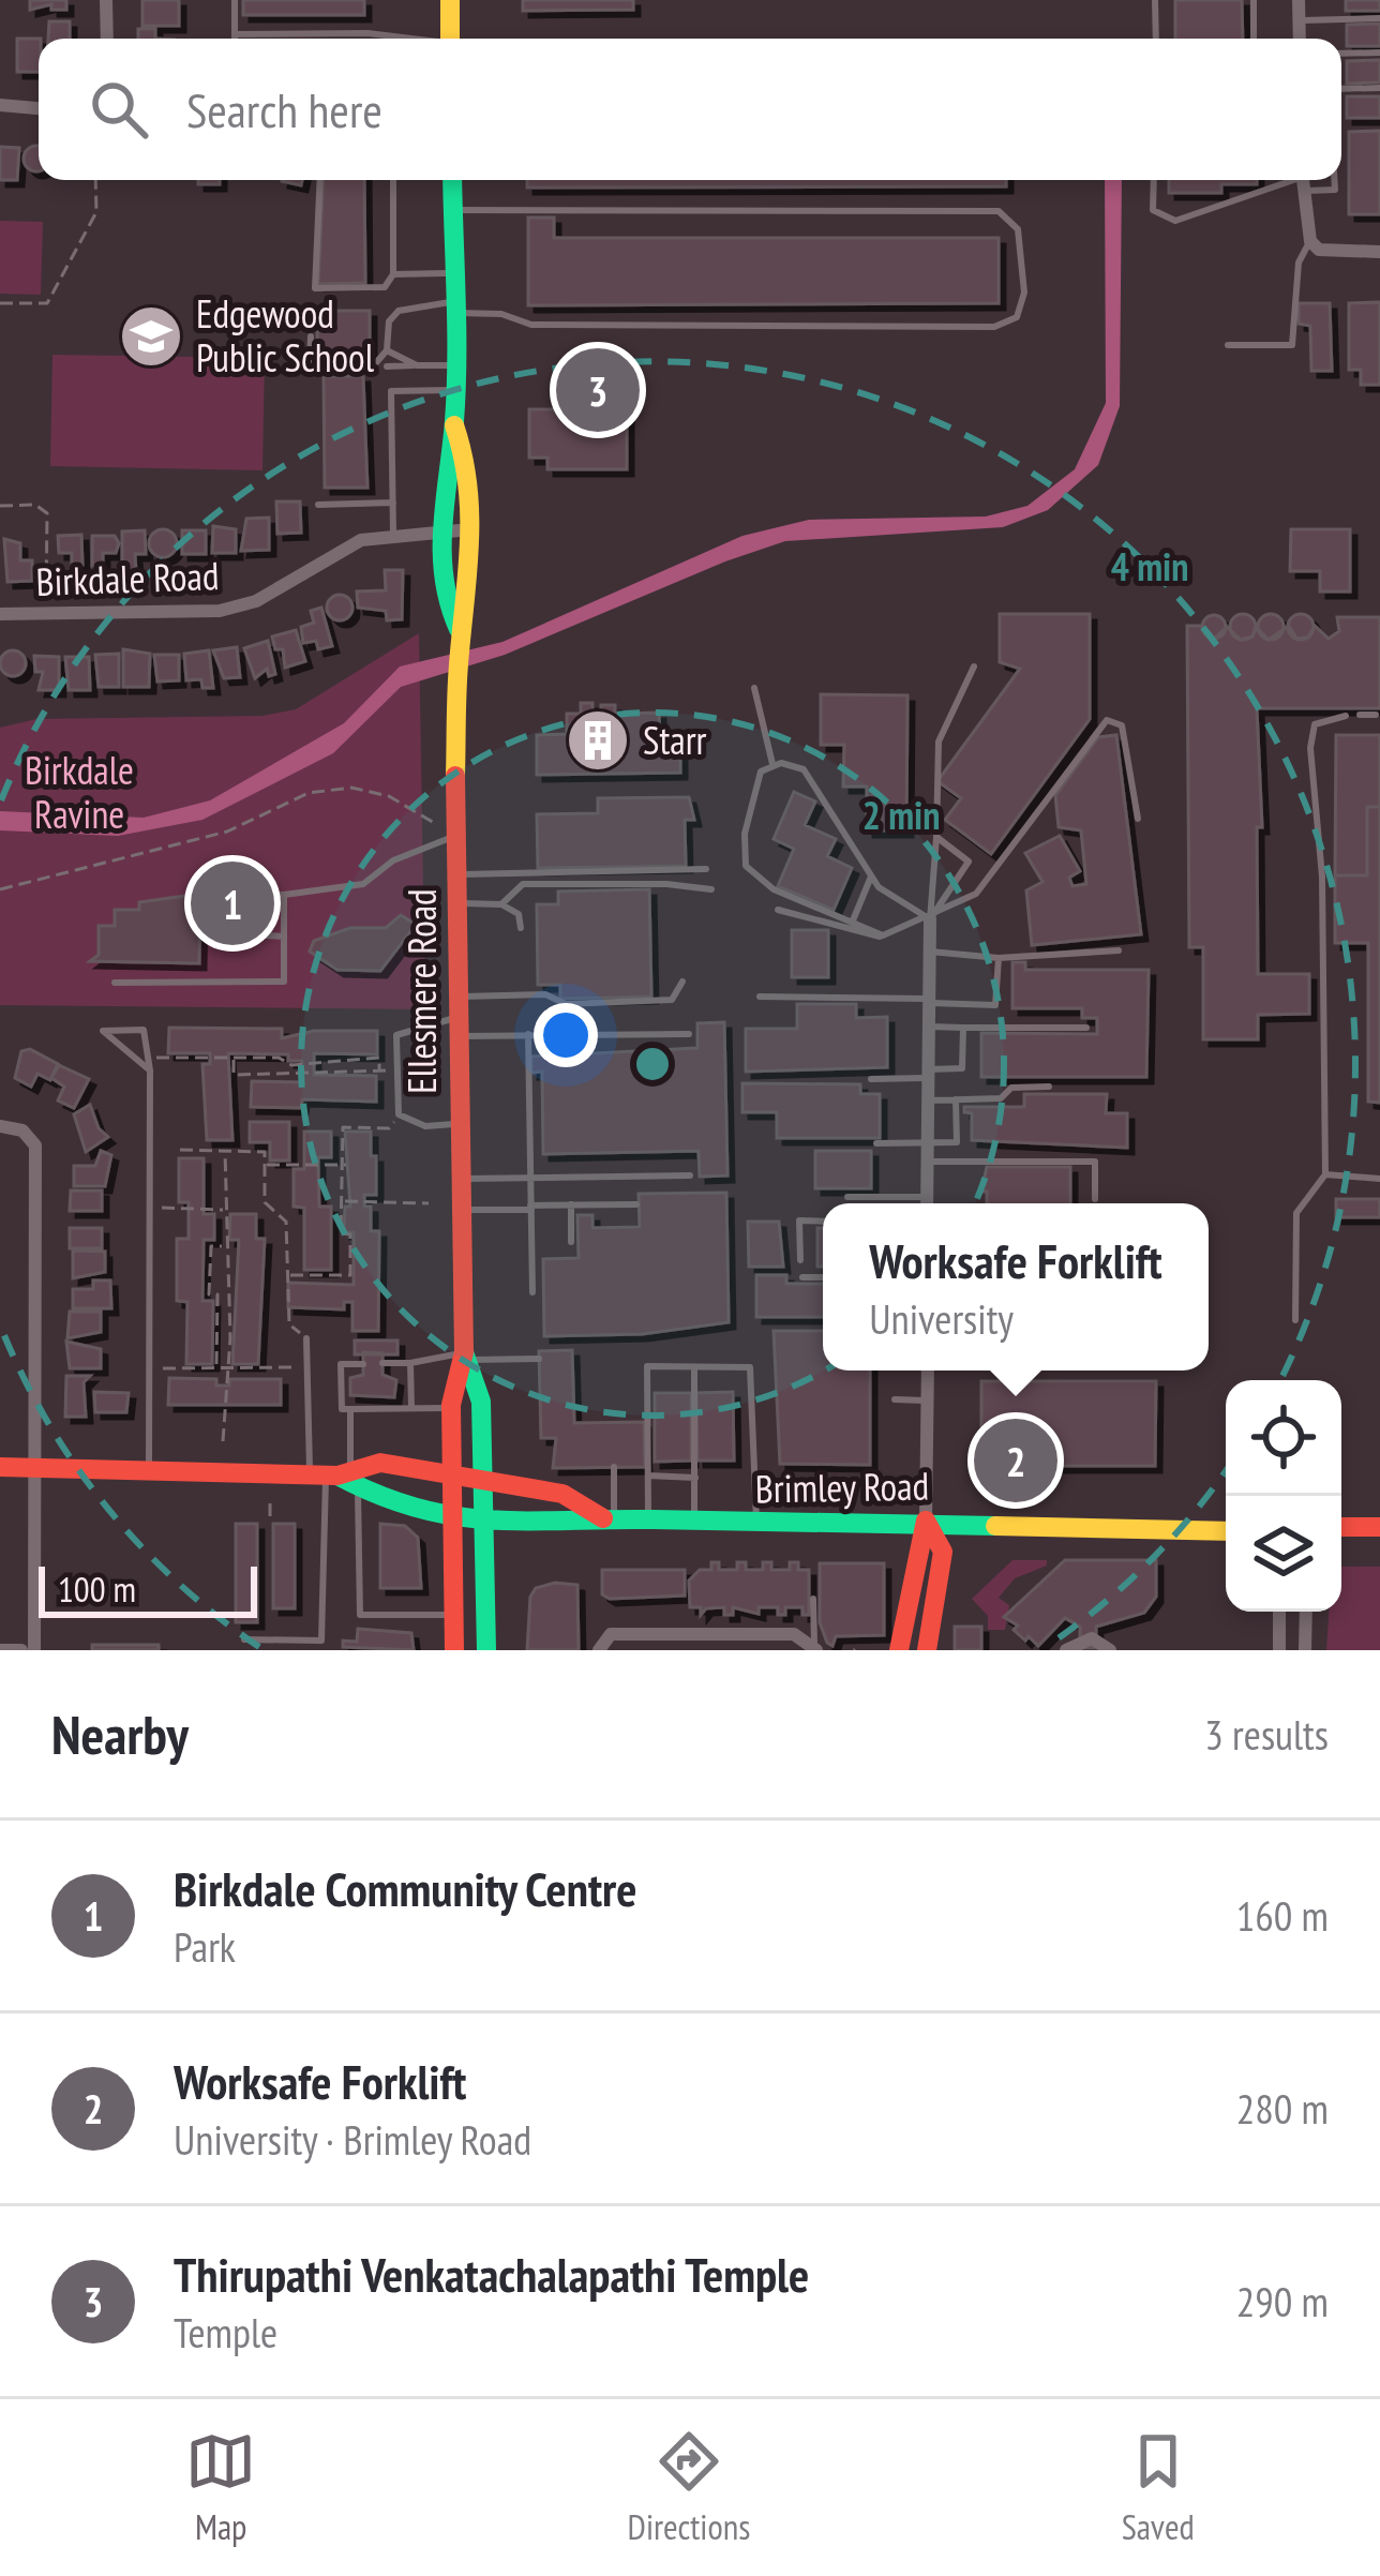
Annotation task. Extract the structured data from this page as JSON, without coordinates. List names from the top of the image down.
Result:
{
  "streets": {
    "main road": ["Ellesmere Road", "Brimley Road"],
    "street": ["Birkdale Road"]
  },
  "crossings": [
    ["Birkdale Road", "Ellesmere Road"],
    ["Ellesmere Road", "Brimley Road"]
  ],
  "parks": ["Birkdale Ravine"],
  "places": {
    "school or university": ["Edgewood Public School"],
    "building": ["Starr"]
  },
  "scale_bar": "100 m",
  "page": {
    "search": "Search here",
    "pins": ["3", "1", "2"],
    "popup": ["Worksafe Forklift", "University"],
    "scale": "100 m",
    "heading": ["Nearby", "3 results"],
    "list": [
      {
        "mark": "1",
        "name": "Birkdale Community Centre",
        "note": "Park",
        "value": "160 m"
      },
      {
        "mark": "2",
        "name": "Worksafe Forklift",
        "note": "University · Brimley Road",
        "value": "280 m"
      },
      {
        "mark": "3",
        "name": "Thirupathi Venkatachalapathi Temple",
        "note": "Temple",
        "value": "290 m"
      }
    ],
    "nav": ["Map", "Directions", "Saved"]
  },
  "rings": ["4 min", "2 min"]
}
